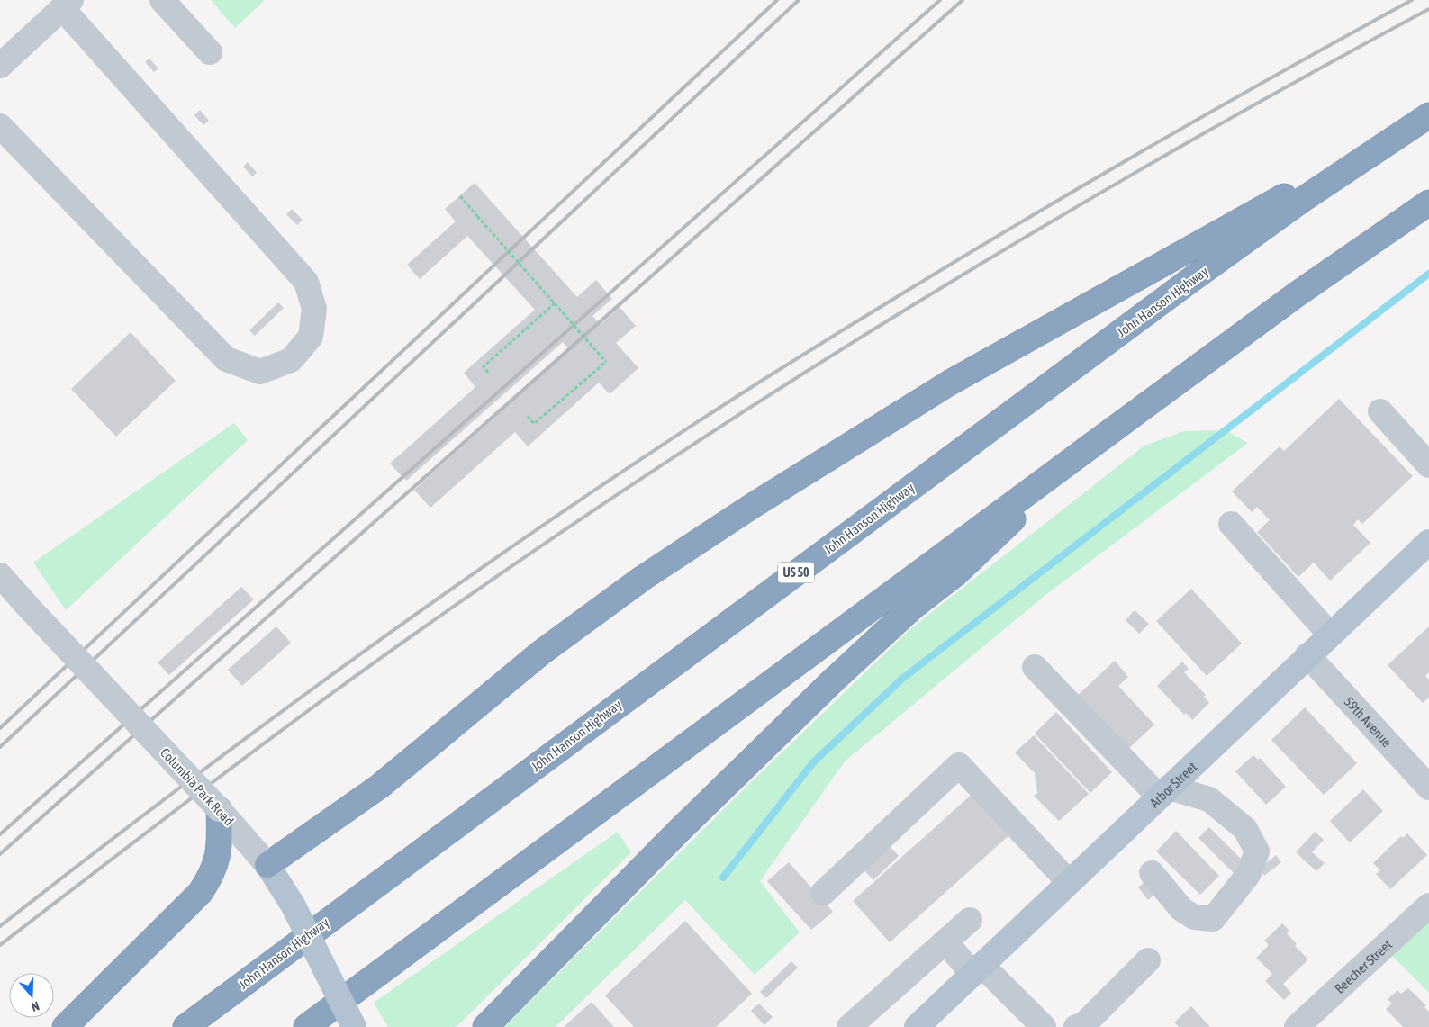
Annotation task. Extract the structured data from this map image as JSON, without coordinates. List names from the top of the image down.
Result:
{
  "streets": {
    "highway": ["John Hanson Highway", "US 50"],
    "main road": ["Arbor Street", "Columbia Park Road"],
    "street": ["59th Avenue", "Beecher Street"]
  },
  "crossings": [
    ["59th Avenue", "Arbor Street"]
  ],
  "north": "bottom"
}
